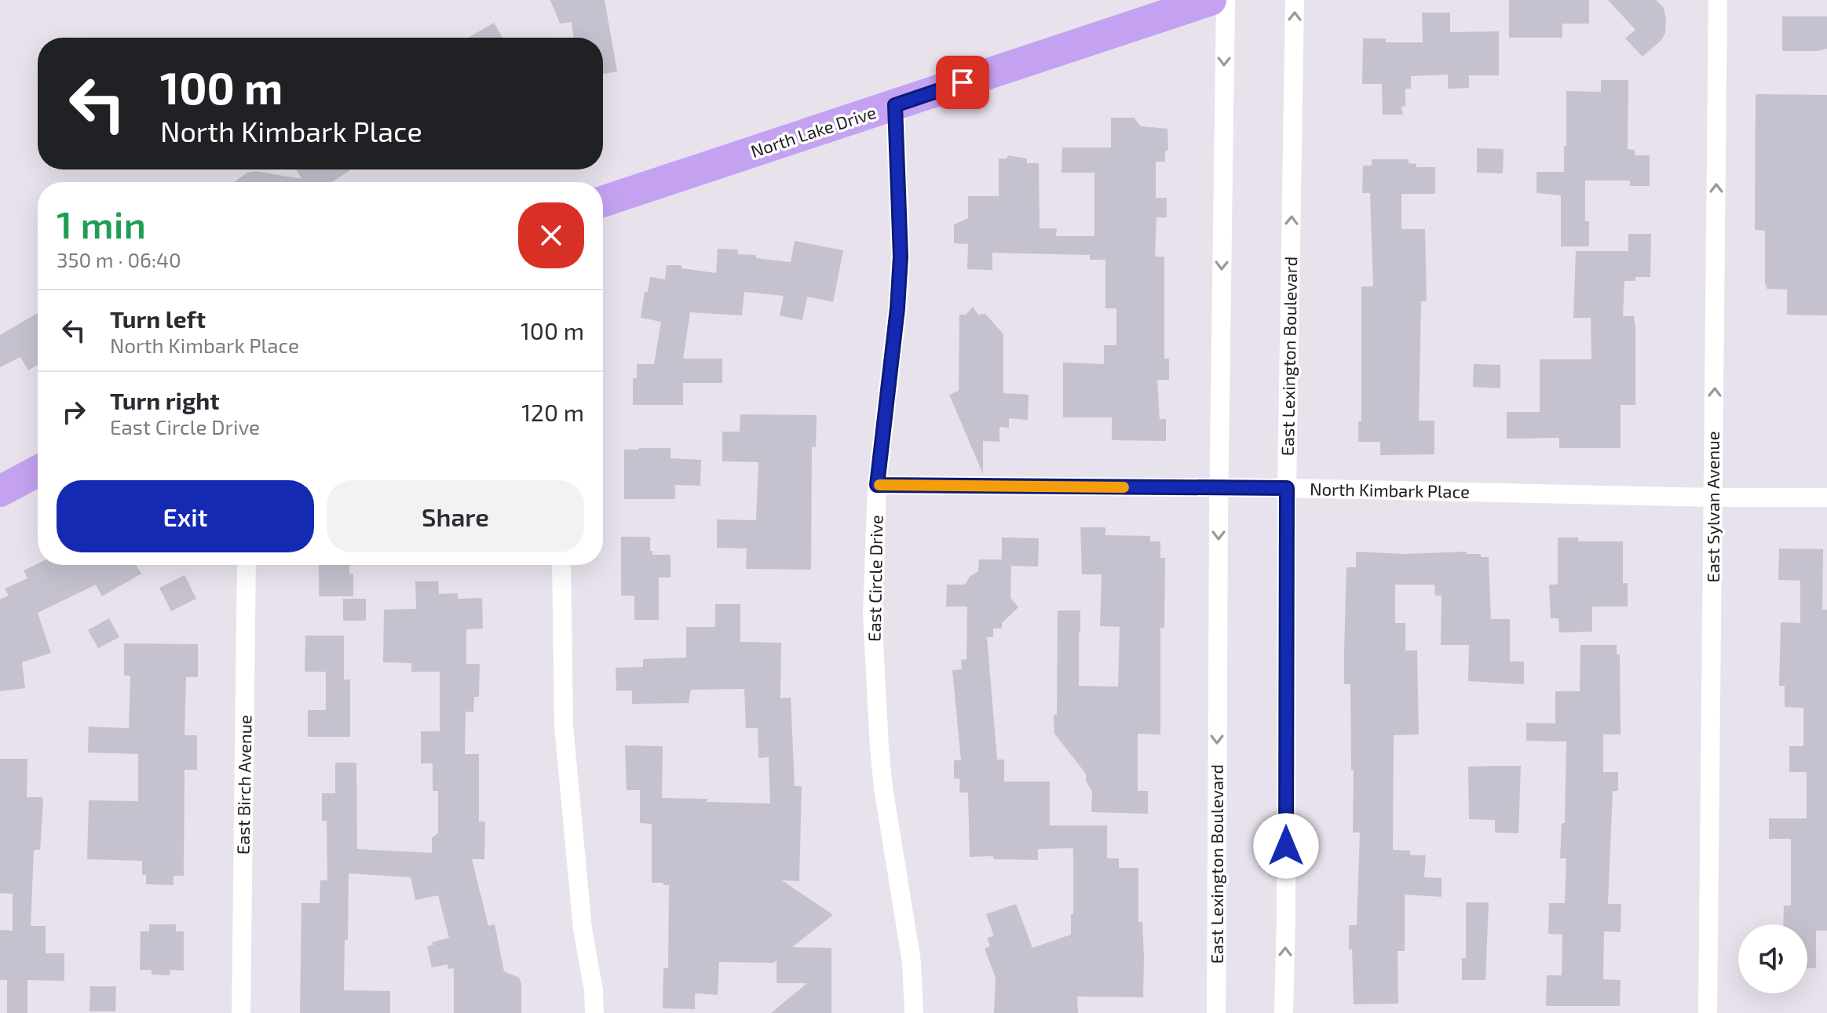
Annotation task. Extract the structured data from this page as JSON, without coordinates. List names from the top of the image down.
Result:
{
  "streets": {
    "main road": ["North Lake Drive"],
    "street": [
      "East Lexington Boulevard",
      "North Kimbark Place",
      "East Sylvan Avenue",
      "East Circle Drive",
      "East Birch Avenue"
    ]
  },
  "crossings": [
    ["North Lake Drive", "East Circle Drive"],
    ["East Lexington Boulevard", "North Kimbark Place"],
    ["North Kimbark Place", "East Sylvan Avenue"],
    ["North Kimbark Place", "East Circle Drive"]
  ],
  "one_way": ["East Sylvan Avenue"],
  "page": {
    "turn": ["100 m", "North Kimbark Place"],
    "heading": ["1 min", "350 m · 06:40"],
    "list": [
      {
        "name": "Turn left",
        "note": "North Kimbark Place",
        "value": "100 m"
      },
      {
        "name": "Turn right",
        "note": "East Circle Drive",
        "value": "120 m"
      }
    ],
    "buttons": ["Exit", "Share"]
  }
}
